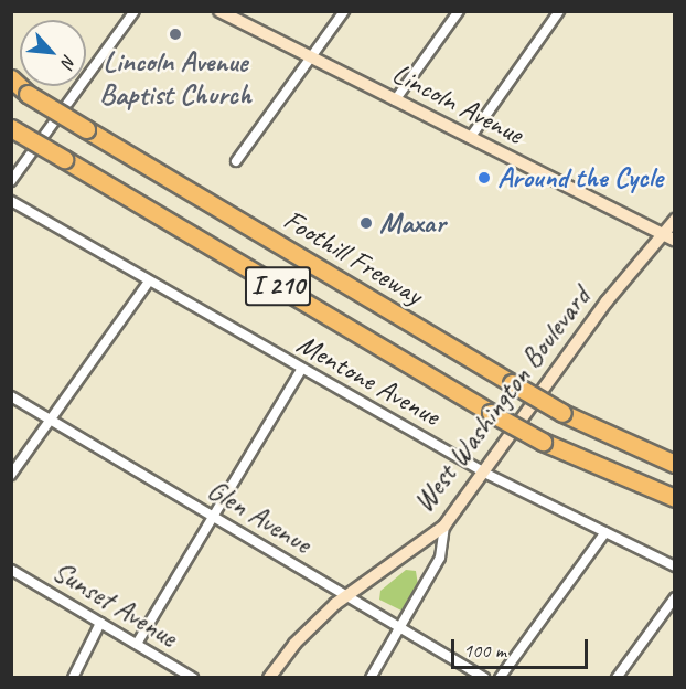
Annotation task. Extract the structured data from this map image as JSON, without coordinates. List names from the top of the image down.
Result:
{
  "streets": {
    "highway": ["Foothill Freeway", "I 210"],
    "main road": ["Lincoln Avenue", "West Washington Boulevard"],
    "street": ["Mentone Avenue", "Glen Avenue", "Sunset Avenue"]
  },
  "crossings": [
    ["Lincoln Avenue", "West Washington Boulevard"],
    ["Mentone Avenue", "West Washington Boulevard"],
    ["West Washington Boulevard", "Glen Avenue"]
  ],
  "places": ["Lincoln Avenue Baptist Church", "Around the Cycle", "Maxar"],
  "scale_bar": "100 m",
  "north": "bottom right"
}
